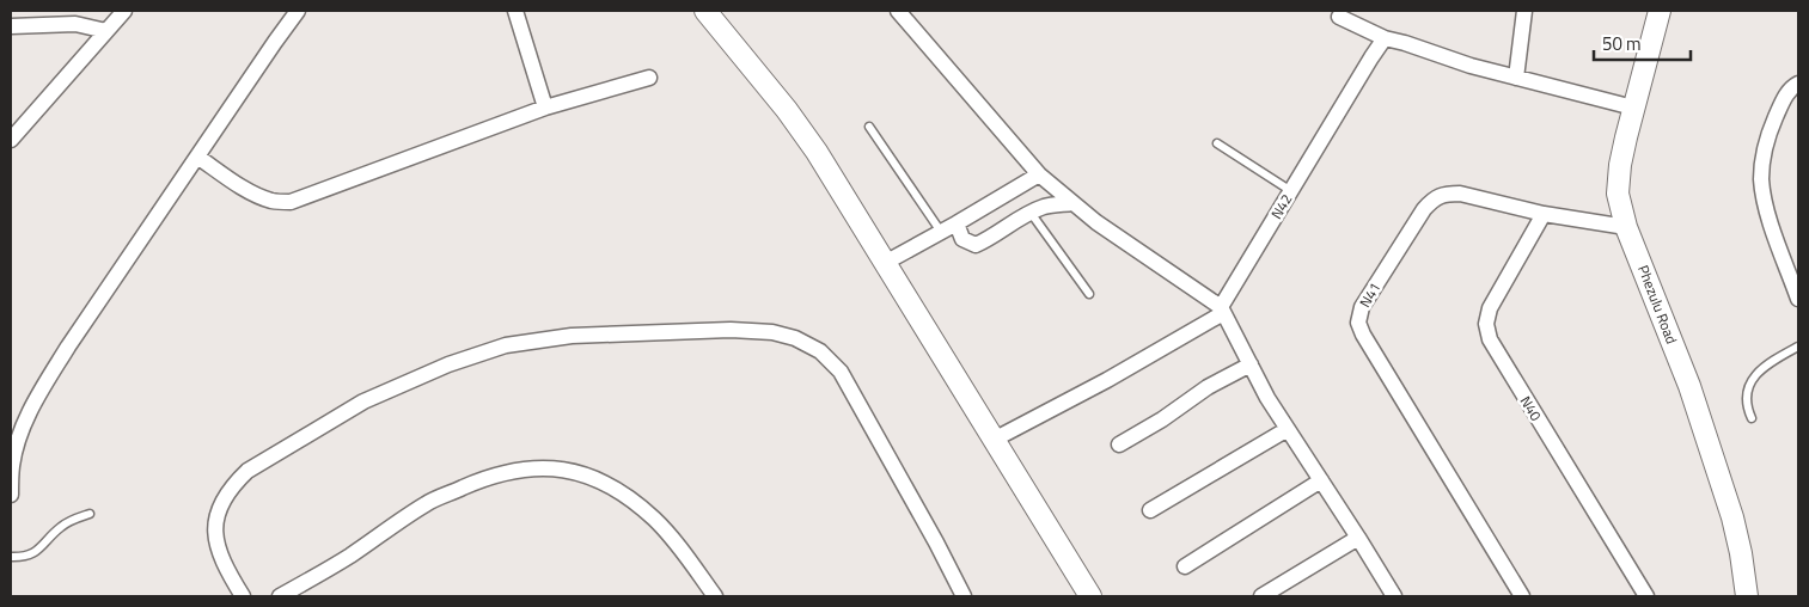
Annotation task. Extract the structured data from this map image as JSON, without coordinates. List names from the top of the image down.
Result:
{
  "streets": {
    "street": [
      "N42",
      "N41",
      "Phezulu Road",
      "N40"
    ]
  },
  "crossings": [
    ["N41", "Phezulu Road"],
    ["N41", "N40"]
  ],
  "scale_bar": "50 m"
}
